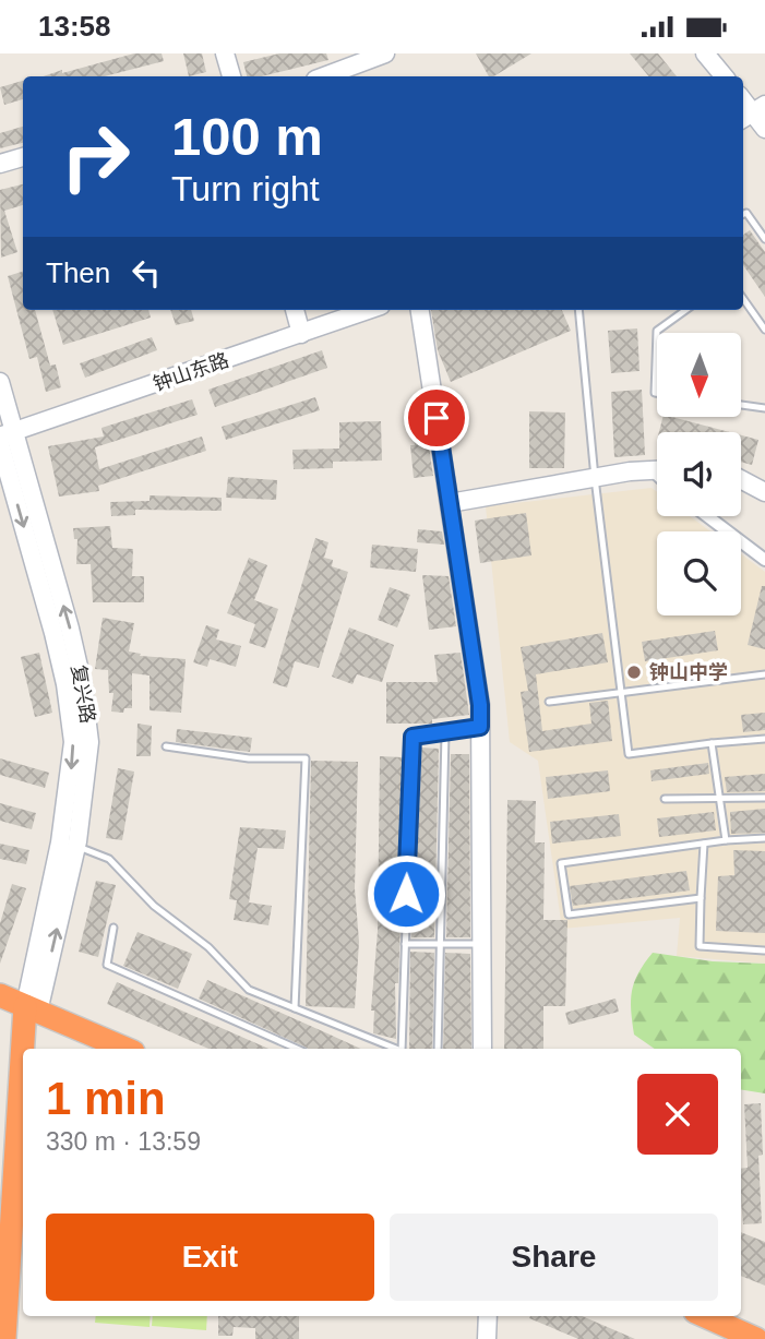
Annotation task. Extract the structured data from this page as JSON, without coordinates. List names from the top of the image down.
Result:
{
  "streets": {
    "main road": ["钟山东路", "复兴路"]
  },
  "crossings": [
    ["钟山东路", "复兴路"]
  ],
  "places": ["钟山中学"],
  "north": "bottom",
  "page": {
    "status": "13:58",
    "turn": ["100 m", "Turn right"],
    "then": "Then",
    "heading": ["1 min", "330 m · 13:59"],
    "buttons": ["Exit", "Share"]
  }
}
